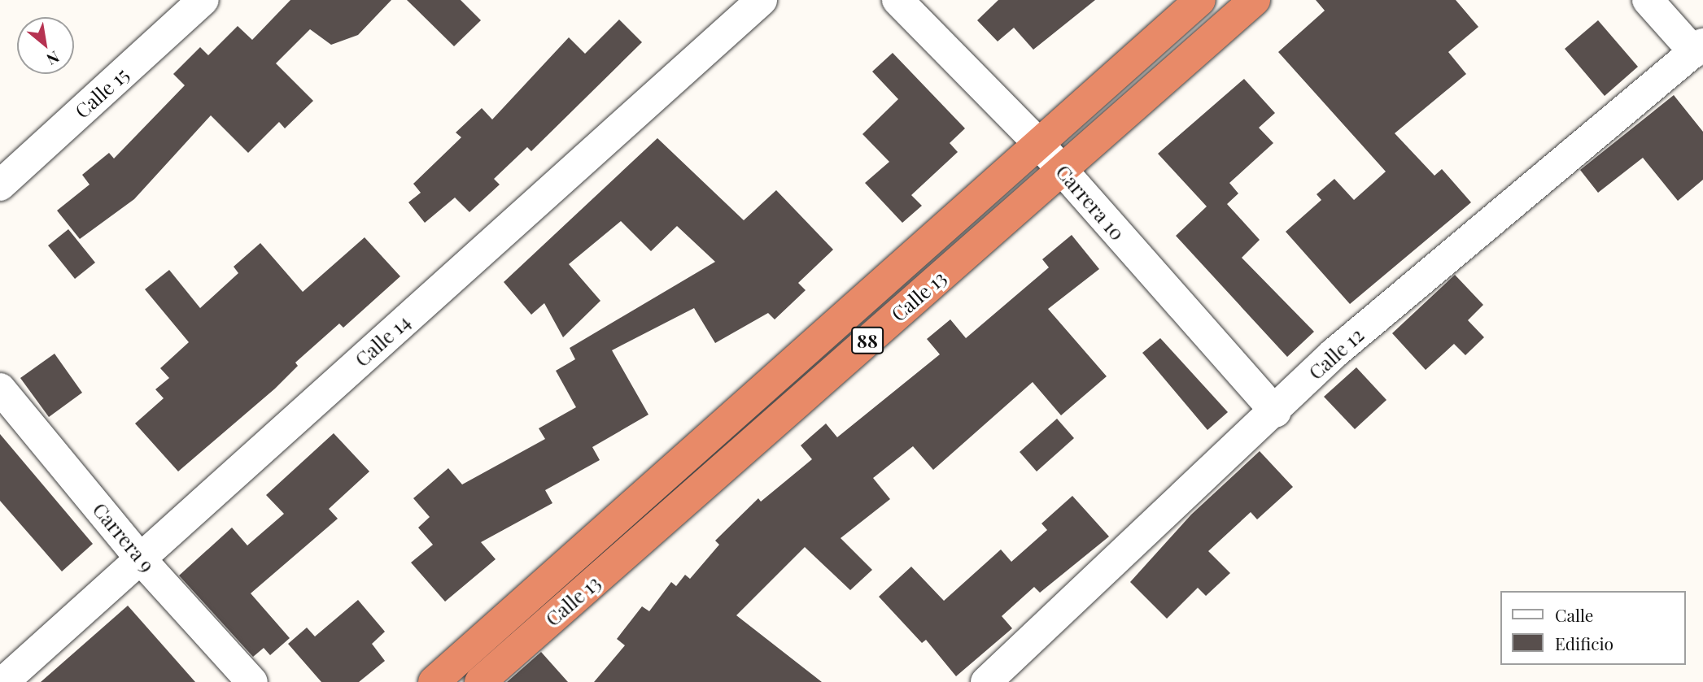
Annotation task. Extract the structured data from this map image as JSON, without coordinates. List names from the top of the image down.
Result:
{
  "streets": {
    "highway": ["Calle 13", "88"],
    "street": [
      "Calle 15",
      "Carrera 10",
      "Calle 14",
      "Calle 12",
      "Carrera 9"
    ]
  },
  "crossings": [
    ["Carrera 10", "Calle 13"],
    ["Carrera 10", "Calle 12"],
    ["Calle 14", "Carrera 9"]
  ],
  "legend": ["Calle", "Edificio"],
  "north": "bottom right"
}
